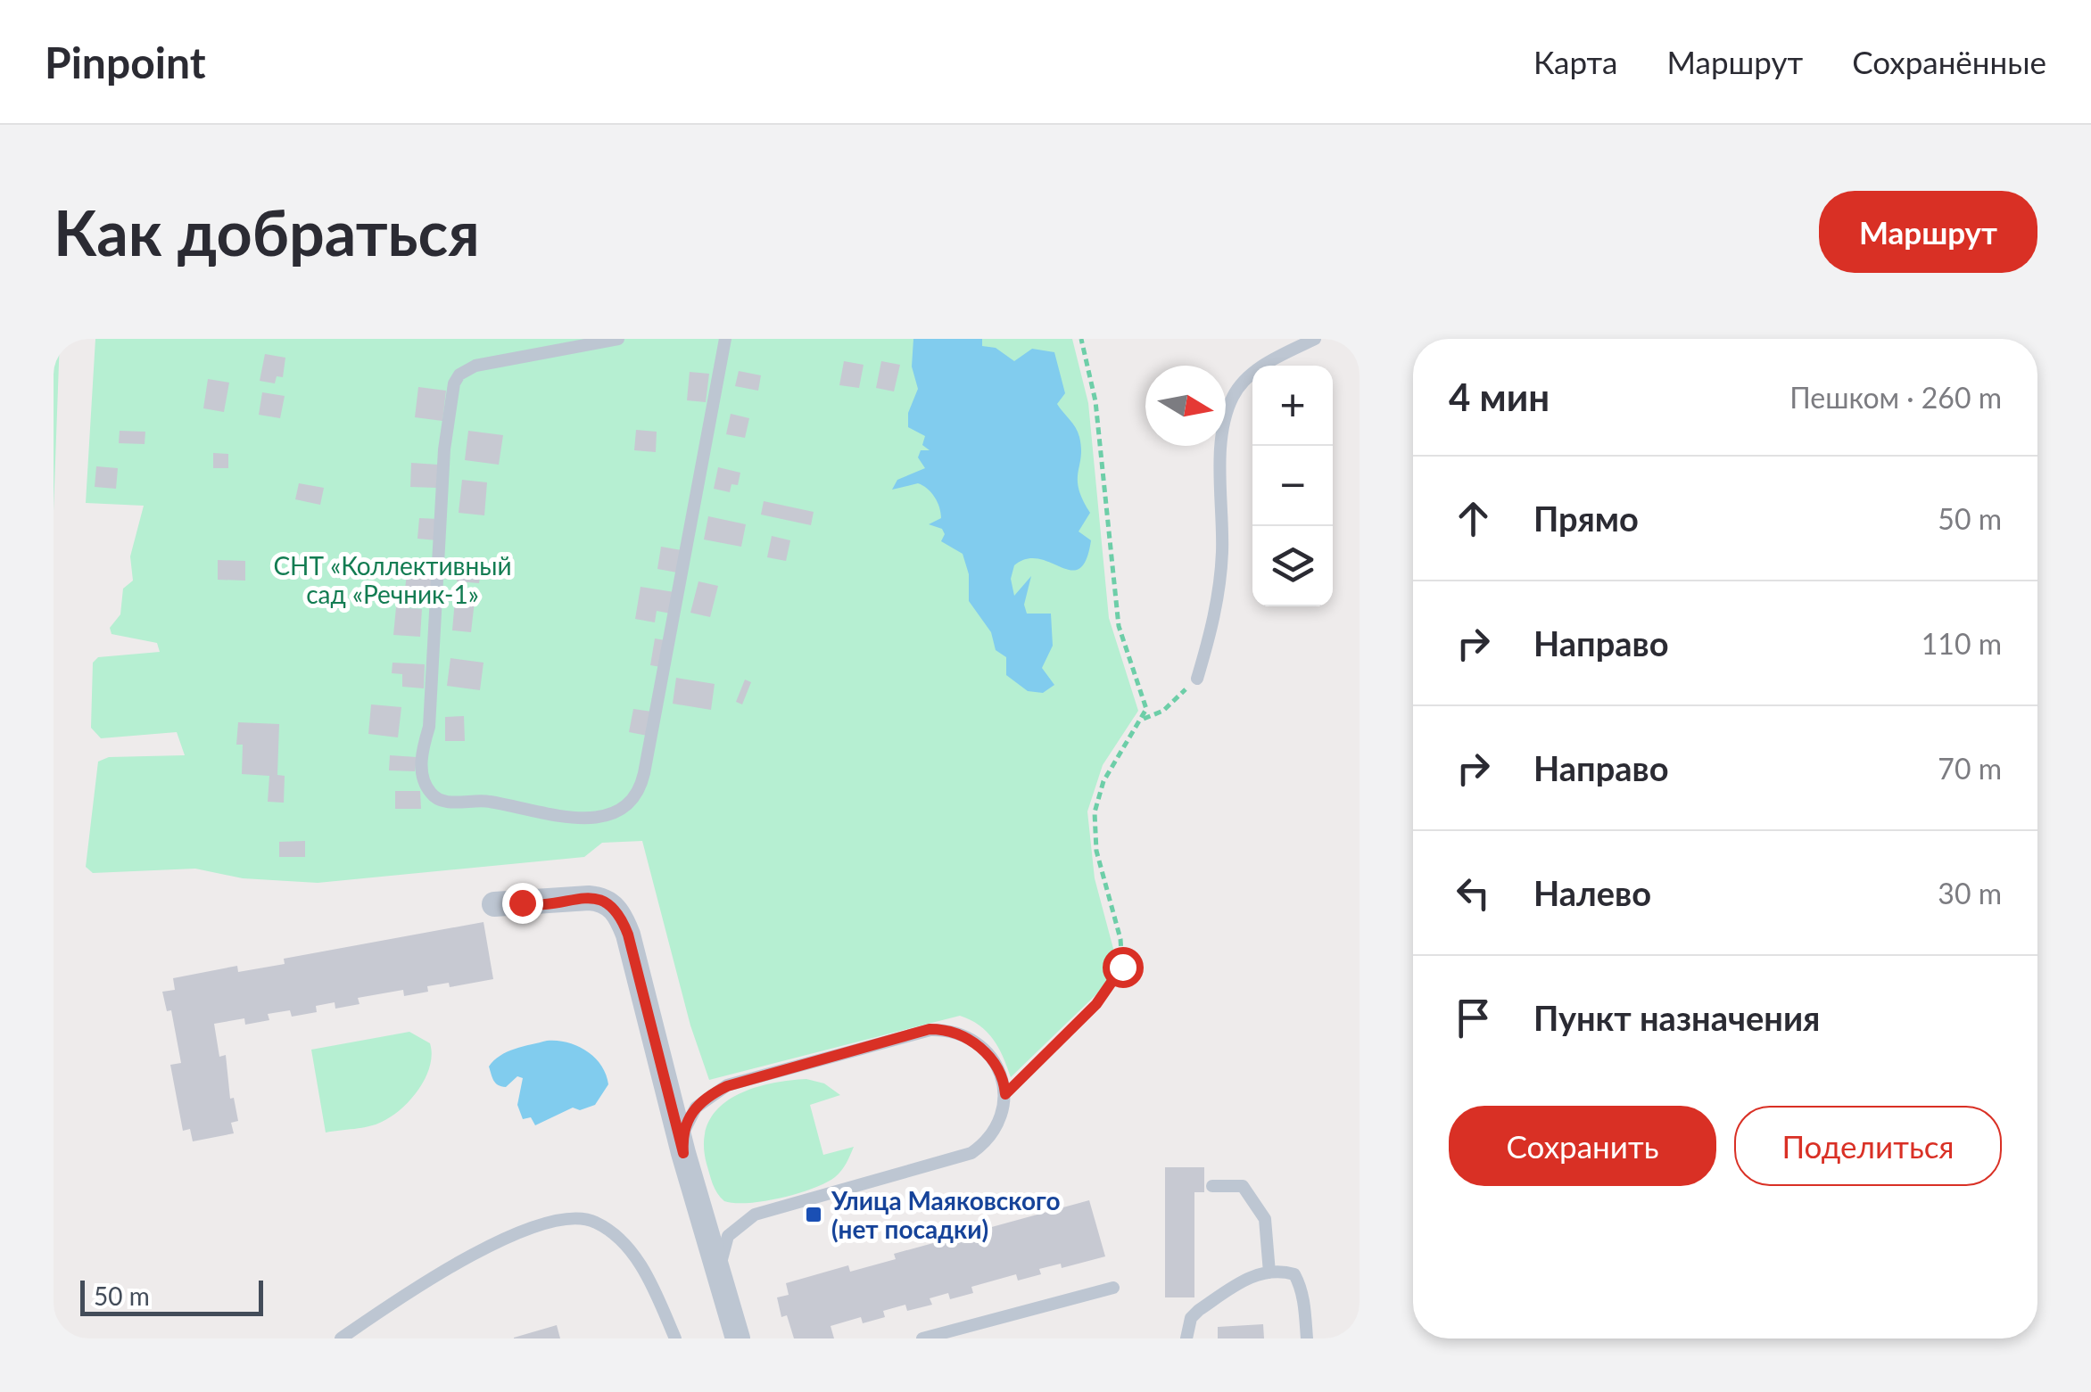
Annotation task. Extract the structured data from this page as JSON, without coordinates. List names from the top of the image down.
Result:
{
  "parks": ["СНТ «Коллективный сад «Речник-1»"],
  "places": {
    "transit": ["Улица Маяковского (нет посадки)"]
  },
  "scale_bar": "50 m",
  "north": "right",
  "page": {
    "header": "Pinpoint",
    "nav": ["Карта", "Маршрут", "Сохранённые"],
    "buttons": [
      "Маршрут",
      ["Сохранить", "Поделиться"]
    ],
    "title": "Как добраться",
    "heading": ["4 мин", "Пешком · 260 m"],
    "map_buttons": ["+", "−"],
    "list": [
      ["Прямо", "50 m"],
      ["Направо", "110 m"],
      ["Направо", "70 m"],
      ["Налево", "30 m"],
      "Пункт назначения"
    ],
    "scale": "50 m"
  }
}
